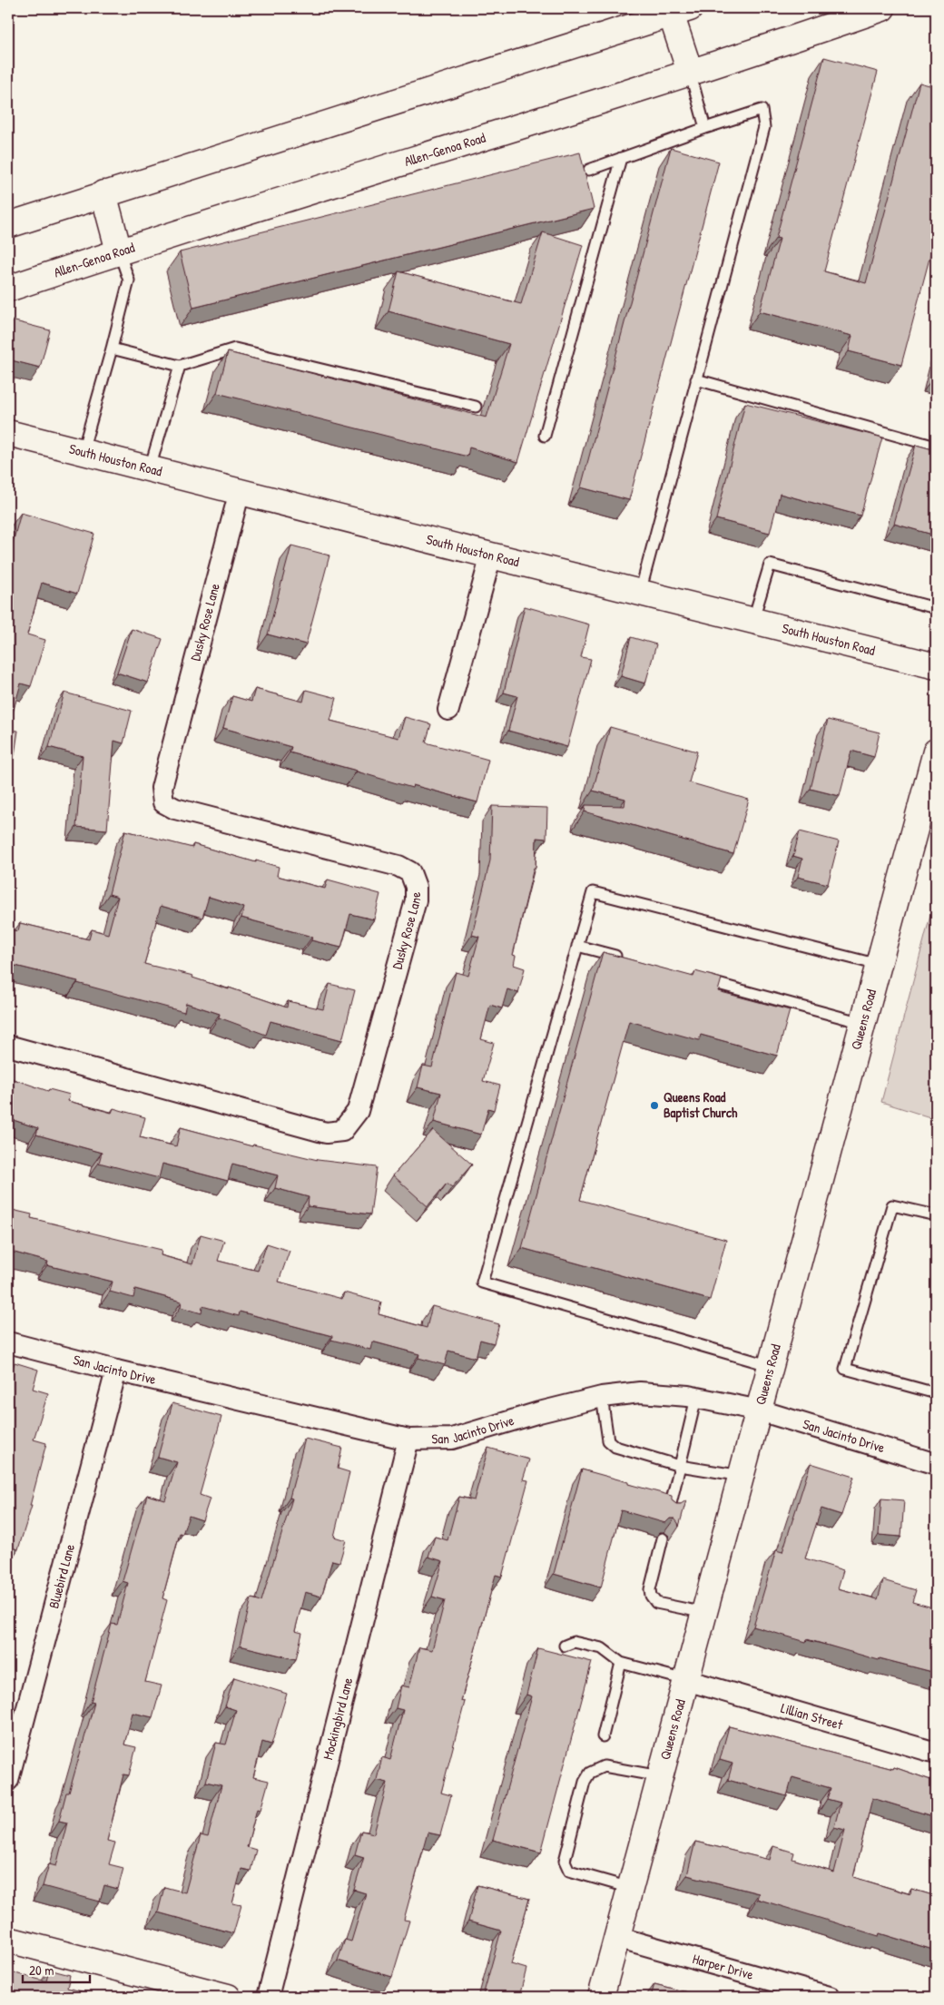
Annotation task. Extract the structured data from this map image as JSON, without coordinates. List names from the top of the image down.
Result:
{
  "streets": {
    "street": [
      "Allen-Genoa Road",
      "South Houston Road",
      "Dusky Rose Lane",
      "Queens Road",
      "San Jacinto Drive",
      "Bluebird Lane",
      "Lillian Street",
      "Mockingbird Lane",
      "Harper Drive"
    ]
  },
  "crossings": [
    ["South Houston Road", "Dusky Rose Lane"],
    ["Queens Road", "San Jacinto Drive"],
    ["Queens Road", "Lillian Street"],
    ["Queens Road", "Harper Drive"],
    ["San Jacinto Drive", "Bluebird Lane"],
    ["San Jacinto Drive", "Mockingbird Lane"]
  ],
  "places": ["Queens Road Baptist Church"],
  "scale_bar": "20 m"
}
